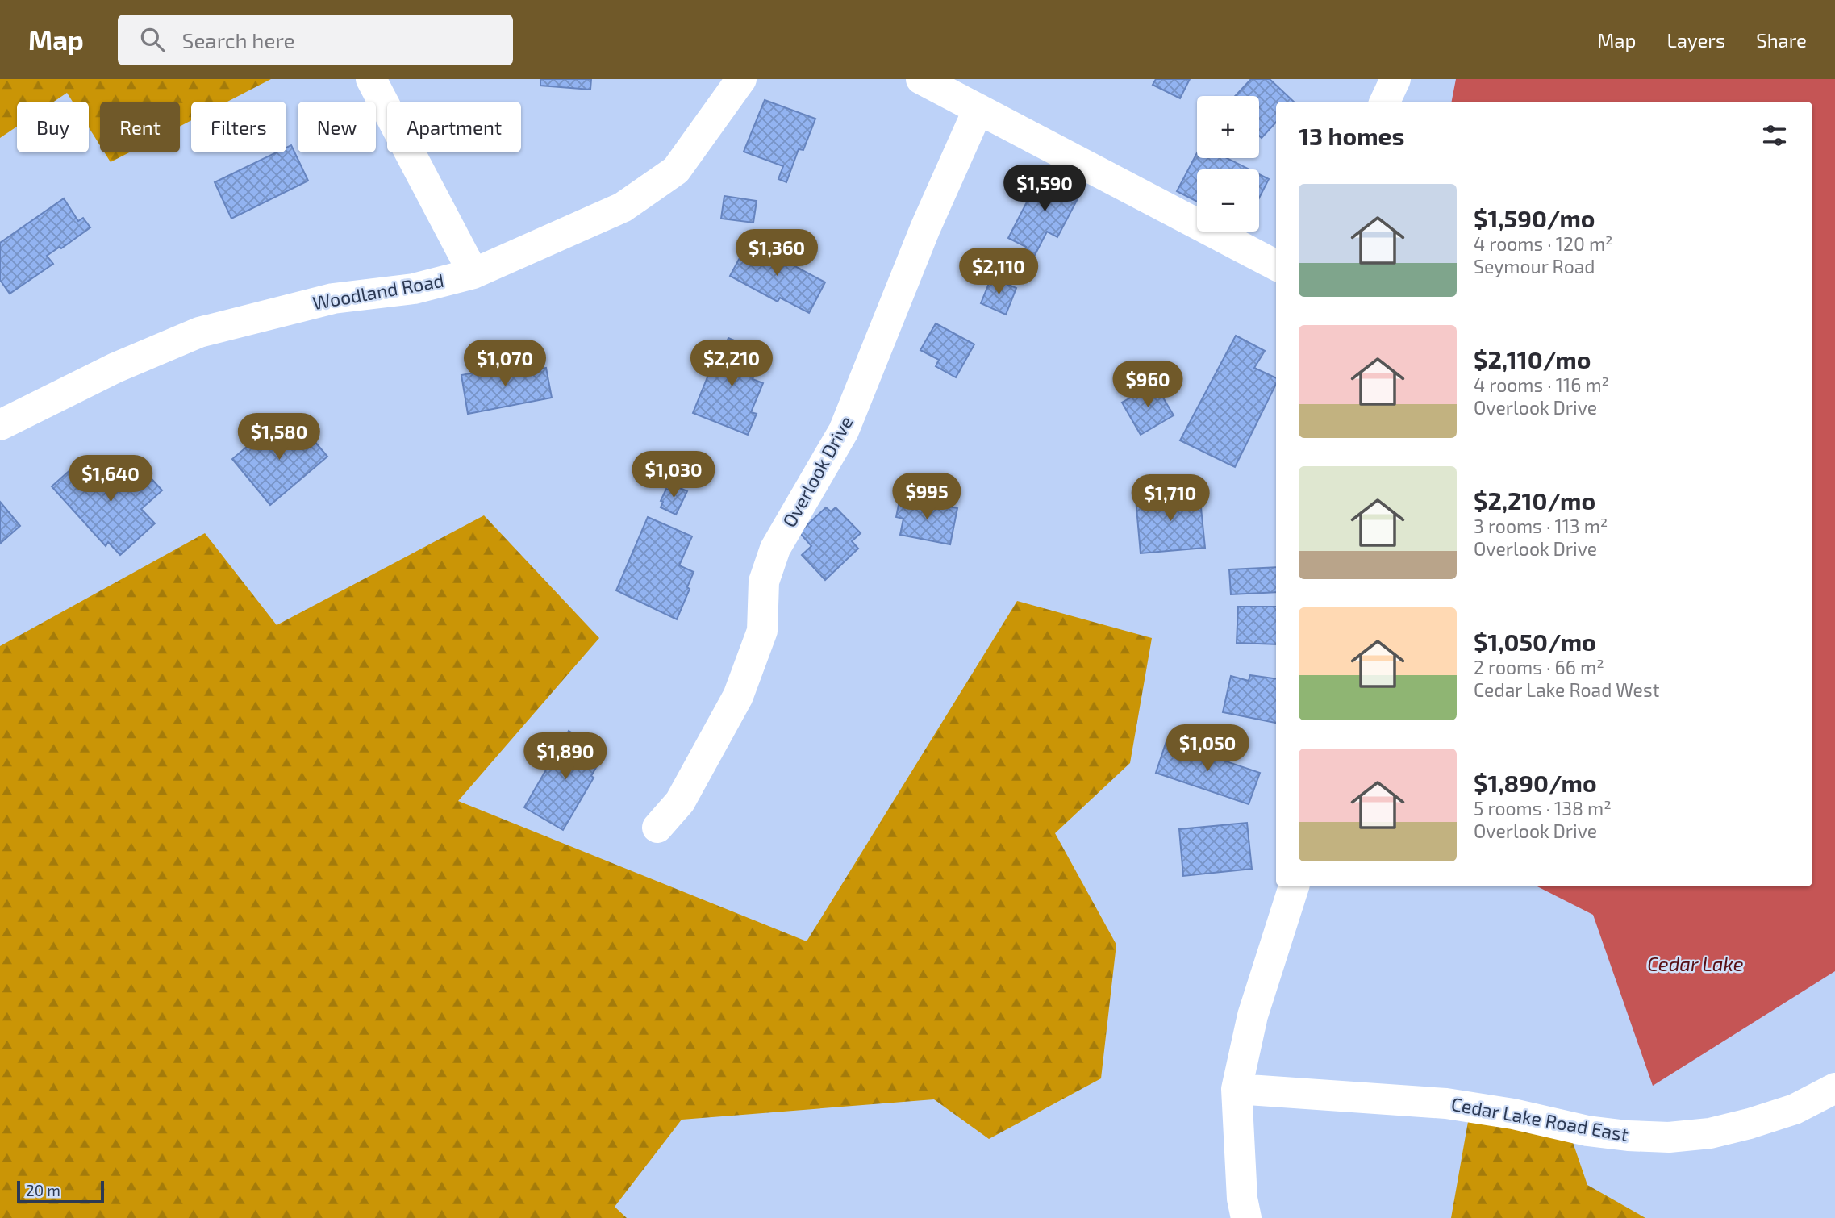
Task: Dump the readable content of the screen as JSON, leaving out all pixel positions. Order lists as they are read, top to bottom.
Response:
{
  "streets": {
    "street": ["Woodland Road", "Overlook Drive", "Cedar Lake Road East"]
  },
  "water": ["Cedar Lake"],
  "scale_bar": "20 m",
  "page": {
    "header": "Map",
    "search": "Search here",
    "nav": ["Map", "Layers", "Share"],
    "map_buttons": ["+", "−"],
    "chip": [
      "Buy",
      "Rent",
      "Filters",
      "New",
      "Apartment"
    ],
    "heading": "13 homes",
    "price": [
      "$1,590",
      "$1,360",
      "$2,110",
      "$1,070",
      "$2,210",
      "$960",
      "$1,580",
      "$1,030",
      "$1,640",
      "$995",
      "$1,710",
      "$1,050",
      "$1,890"
    ],
    "list": [
      {
        "name": "$1,590/mo",
        "note": "4 rooms · 120 m² · Seymour Road"
      },
      {
        "name": "$2,110/mo",
        "note": "4 rooms · 116 m² · Overlook Drive"
      },
      {
        "name": "$2,210/mo",
        "note": "3 rooms · 113 m² · Overlook Drive"
      },
      {
        "name": "$1,050/mo",
        "note": "2 rooms · 66 m² · Cedar Lake Road West"
      },
      {
        "name": "$1,890/mo",
        "note": "5 rooms · 138 m² · Overlook Drive"
      }
    ],
    "scale": "20 m"
  }
}
